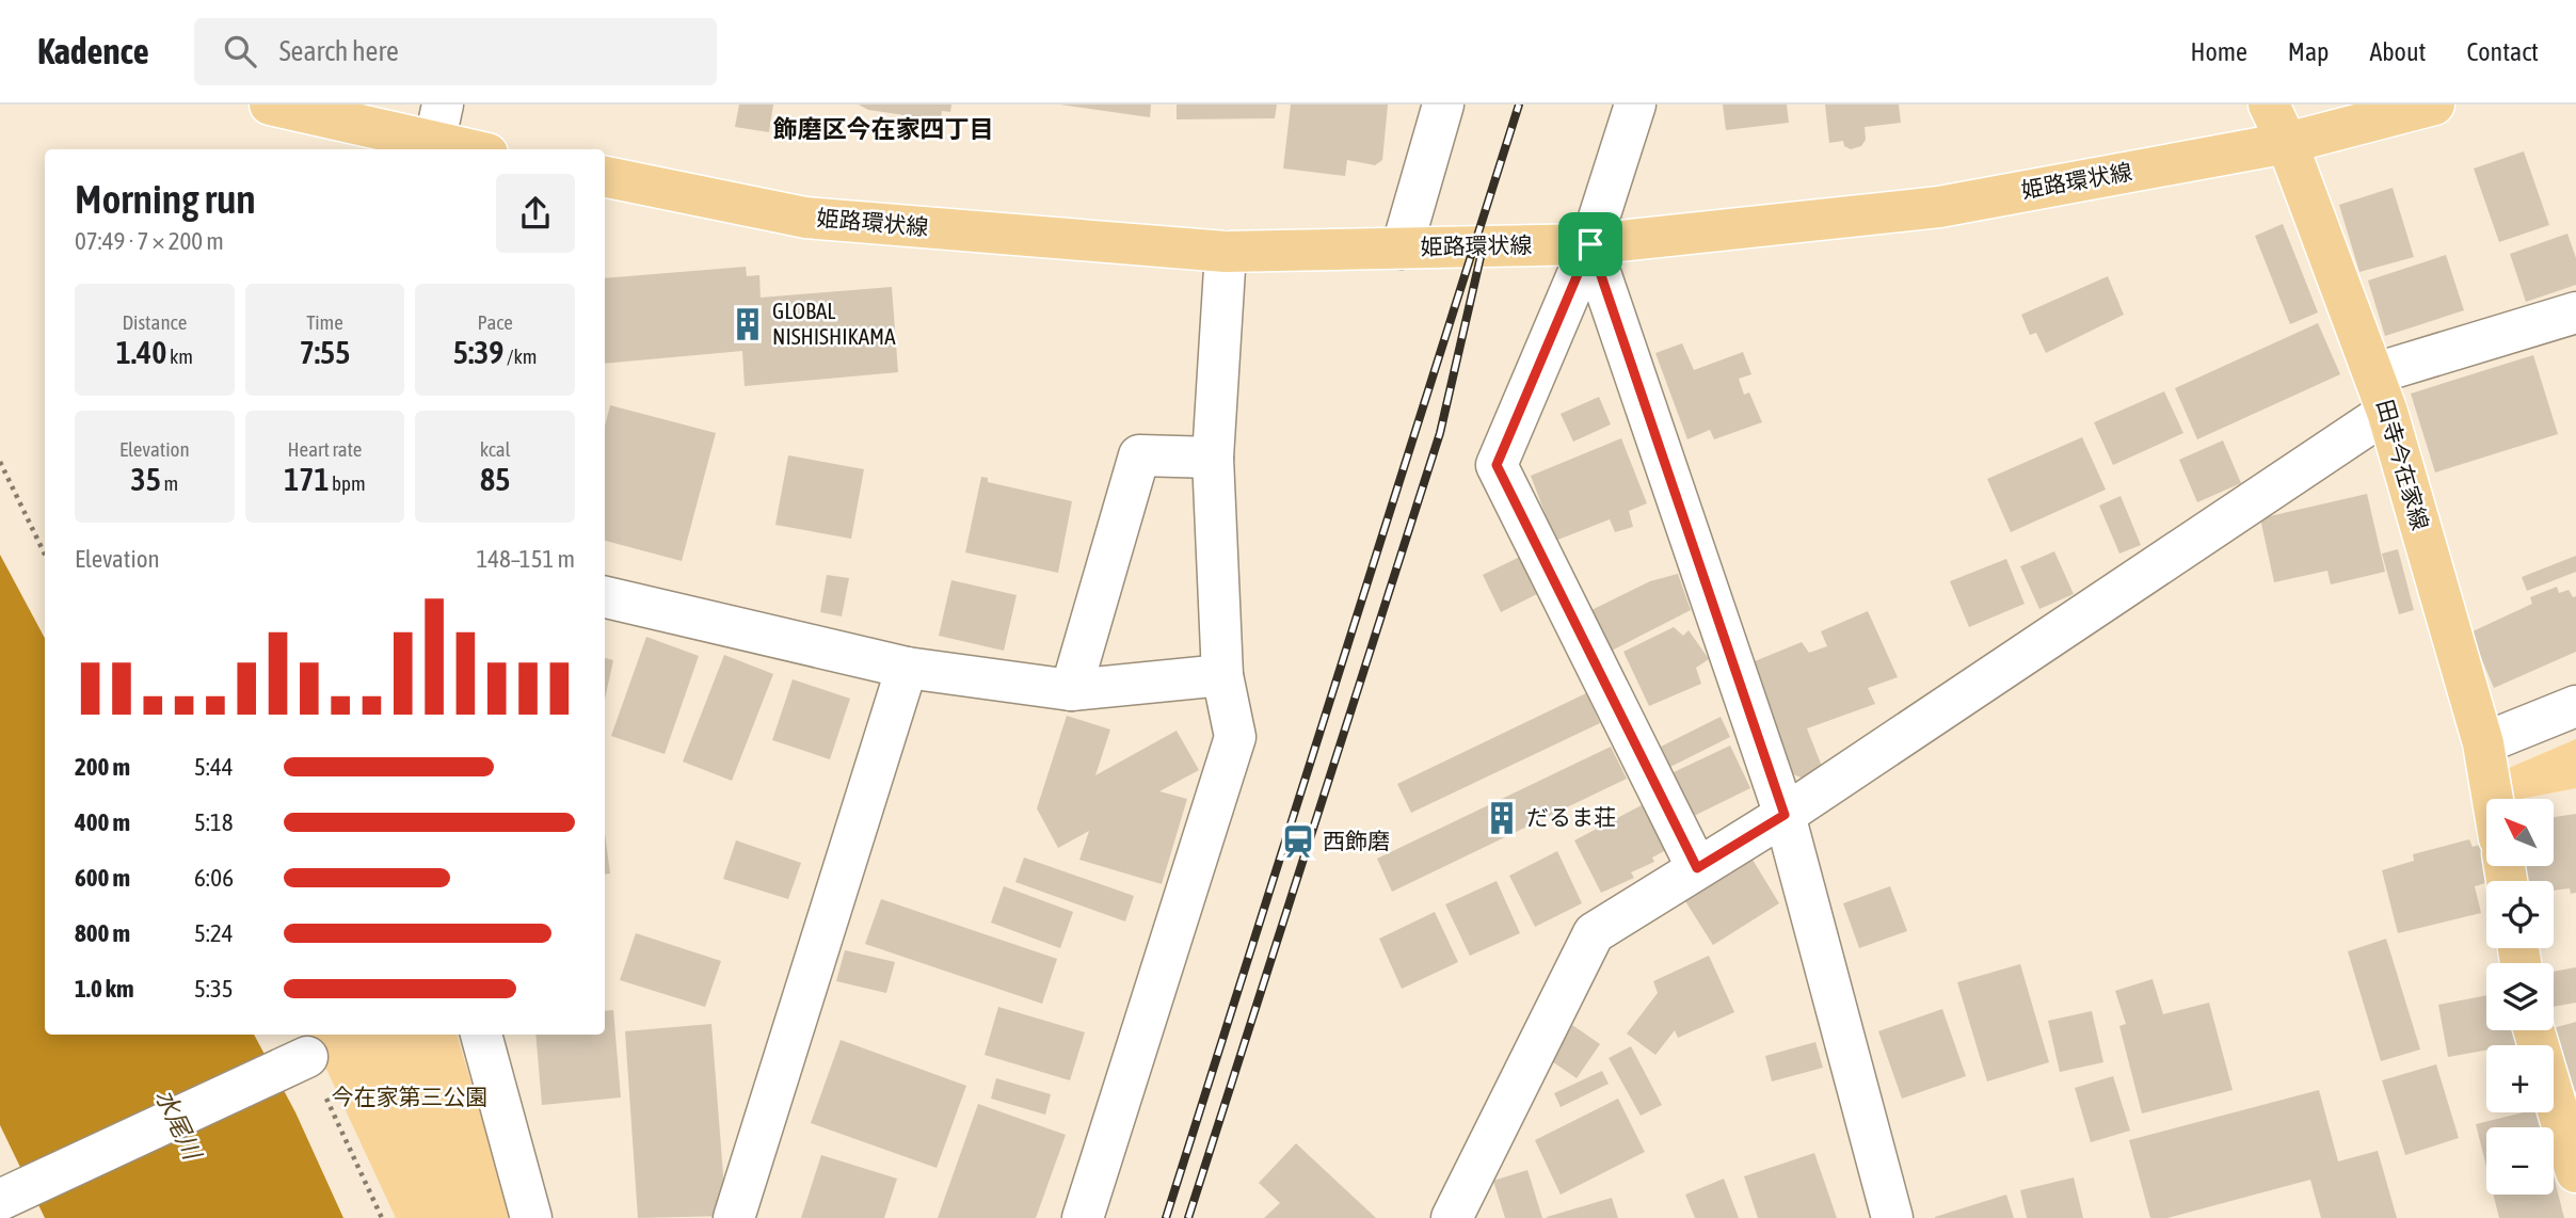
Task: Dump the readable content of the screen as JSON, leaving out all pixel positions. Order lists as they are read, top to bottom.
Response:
{
  "streets": {
    "main road": ["姫路環状線", "田寺今在家線"]
  },
  "crossings": [
    ["姫路環状線", "田寺今在家線"]
  ],
  "districts": ["飾磨区今在家四丁目"],
  "water": ["水尾川"],
  "parks": ["今在家第三公園"],
  "places": {
    "building": ["GLOBAL NISHISHIKAMA", "だるま荘"],
    "station": ["西飾磨"]
  },
  "north": "top left",
  "page": {
    "header": "Kadence",
    "search": "Search here",
    "nav": [
      "Home",
      "Map",
      "About",
      "Contact"
    ],
    "heading": ["Morning run", "07:49 · 7 × 200 m"],
    "stats": [
      ["Distance", "1.40 km"],
      ["Time", "7:55"],
      ["Pace", "5:39 /km"],
      ["Elevation", "35 m"],
      ["Heart rate", "171 bpm"],
      ["kcal", "85"]
    ],
    "chart": ["Elevation", "148–151 m"],
    "list": [
      {
        "name": "200 m",
        "note": "5:44"
      },
      {
        "name": "400 m",
        "note": "5:18"
      },
      {
        "name": "600 m",
        "note": "6:06"
      },
      {
        "name": "800 m",
        "note": "5:24"
      },
      {
        "name": "1.0 km",
        "note": "5:35"
      }
    ],
    "map_buttons": ["+", "−"]
  }
}
